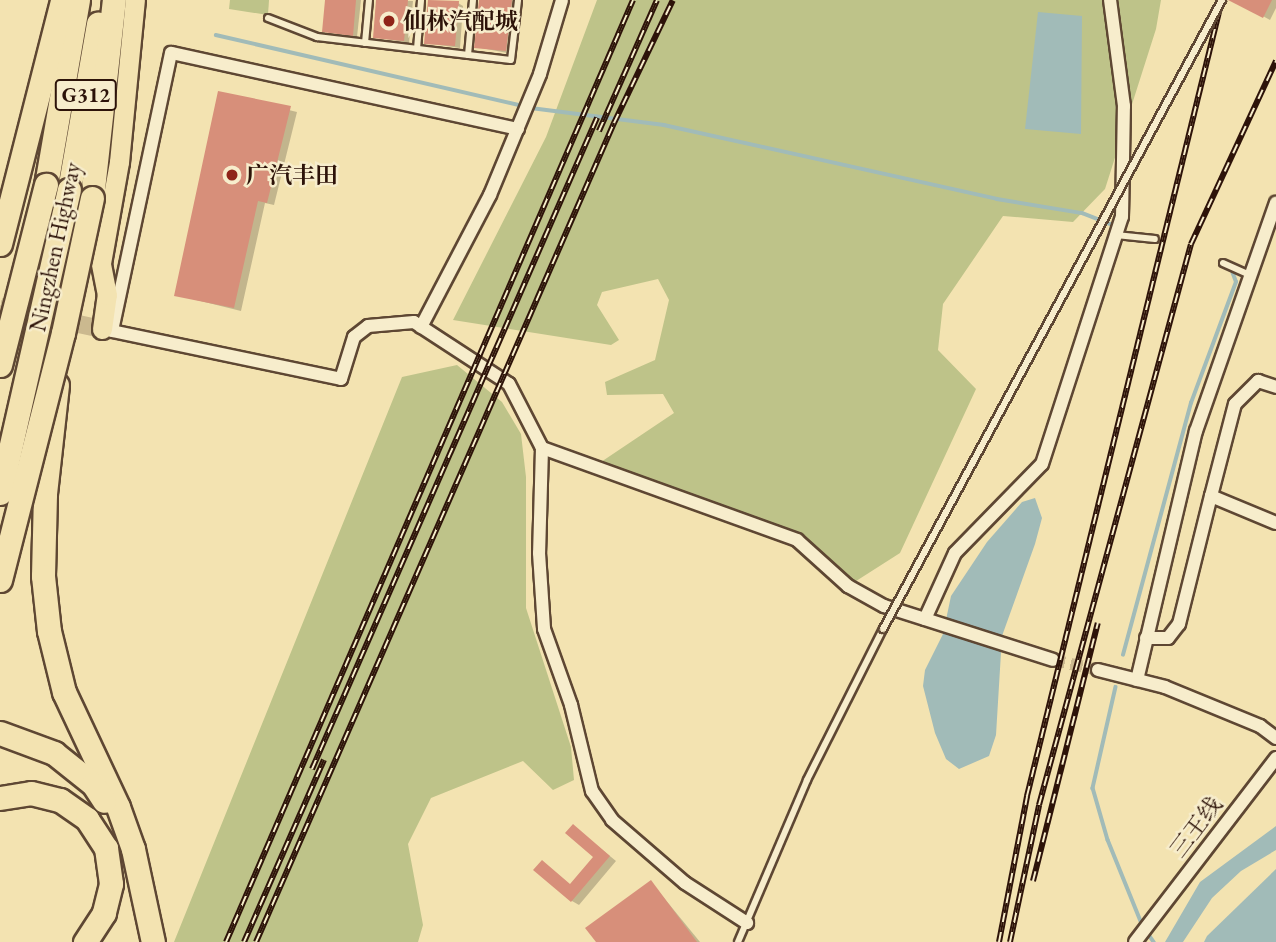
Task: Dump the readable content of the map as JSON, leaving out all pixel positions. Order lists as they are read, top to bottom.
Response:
{
  "streets": {
    "highway": ["G312", "Ningzhen Highway"],
    "street": ["三王线"]
  },
  "places": ["仙林汽配城", "广汽丰田"]
}
